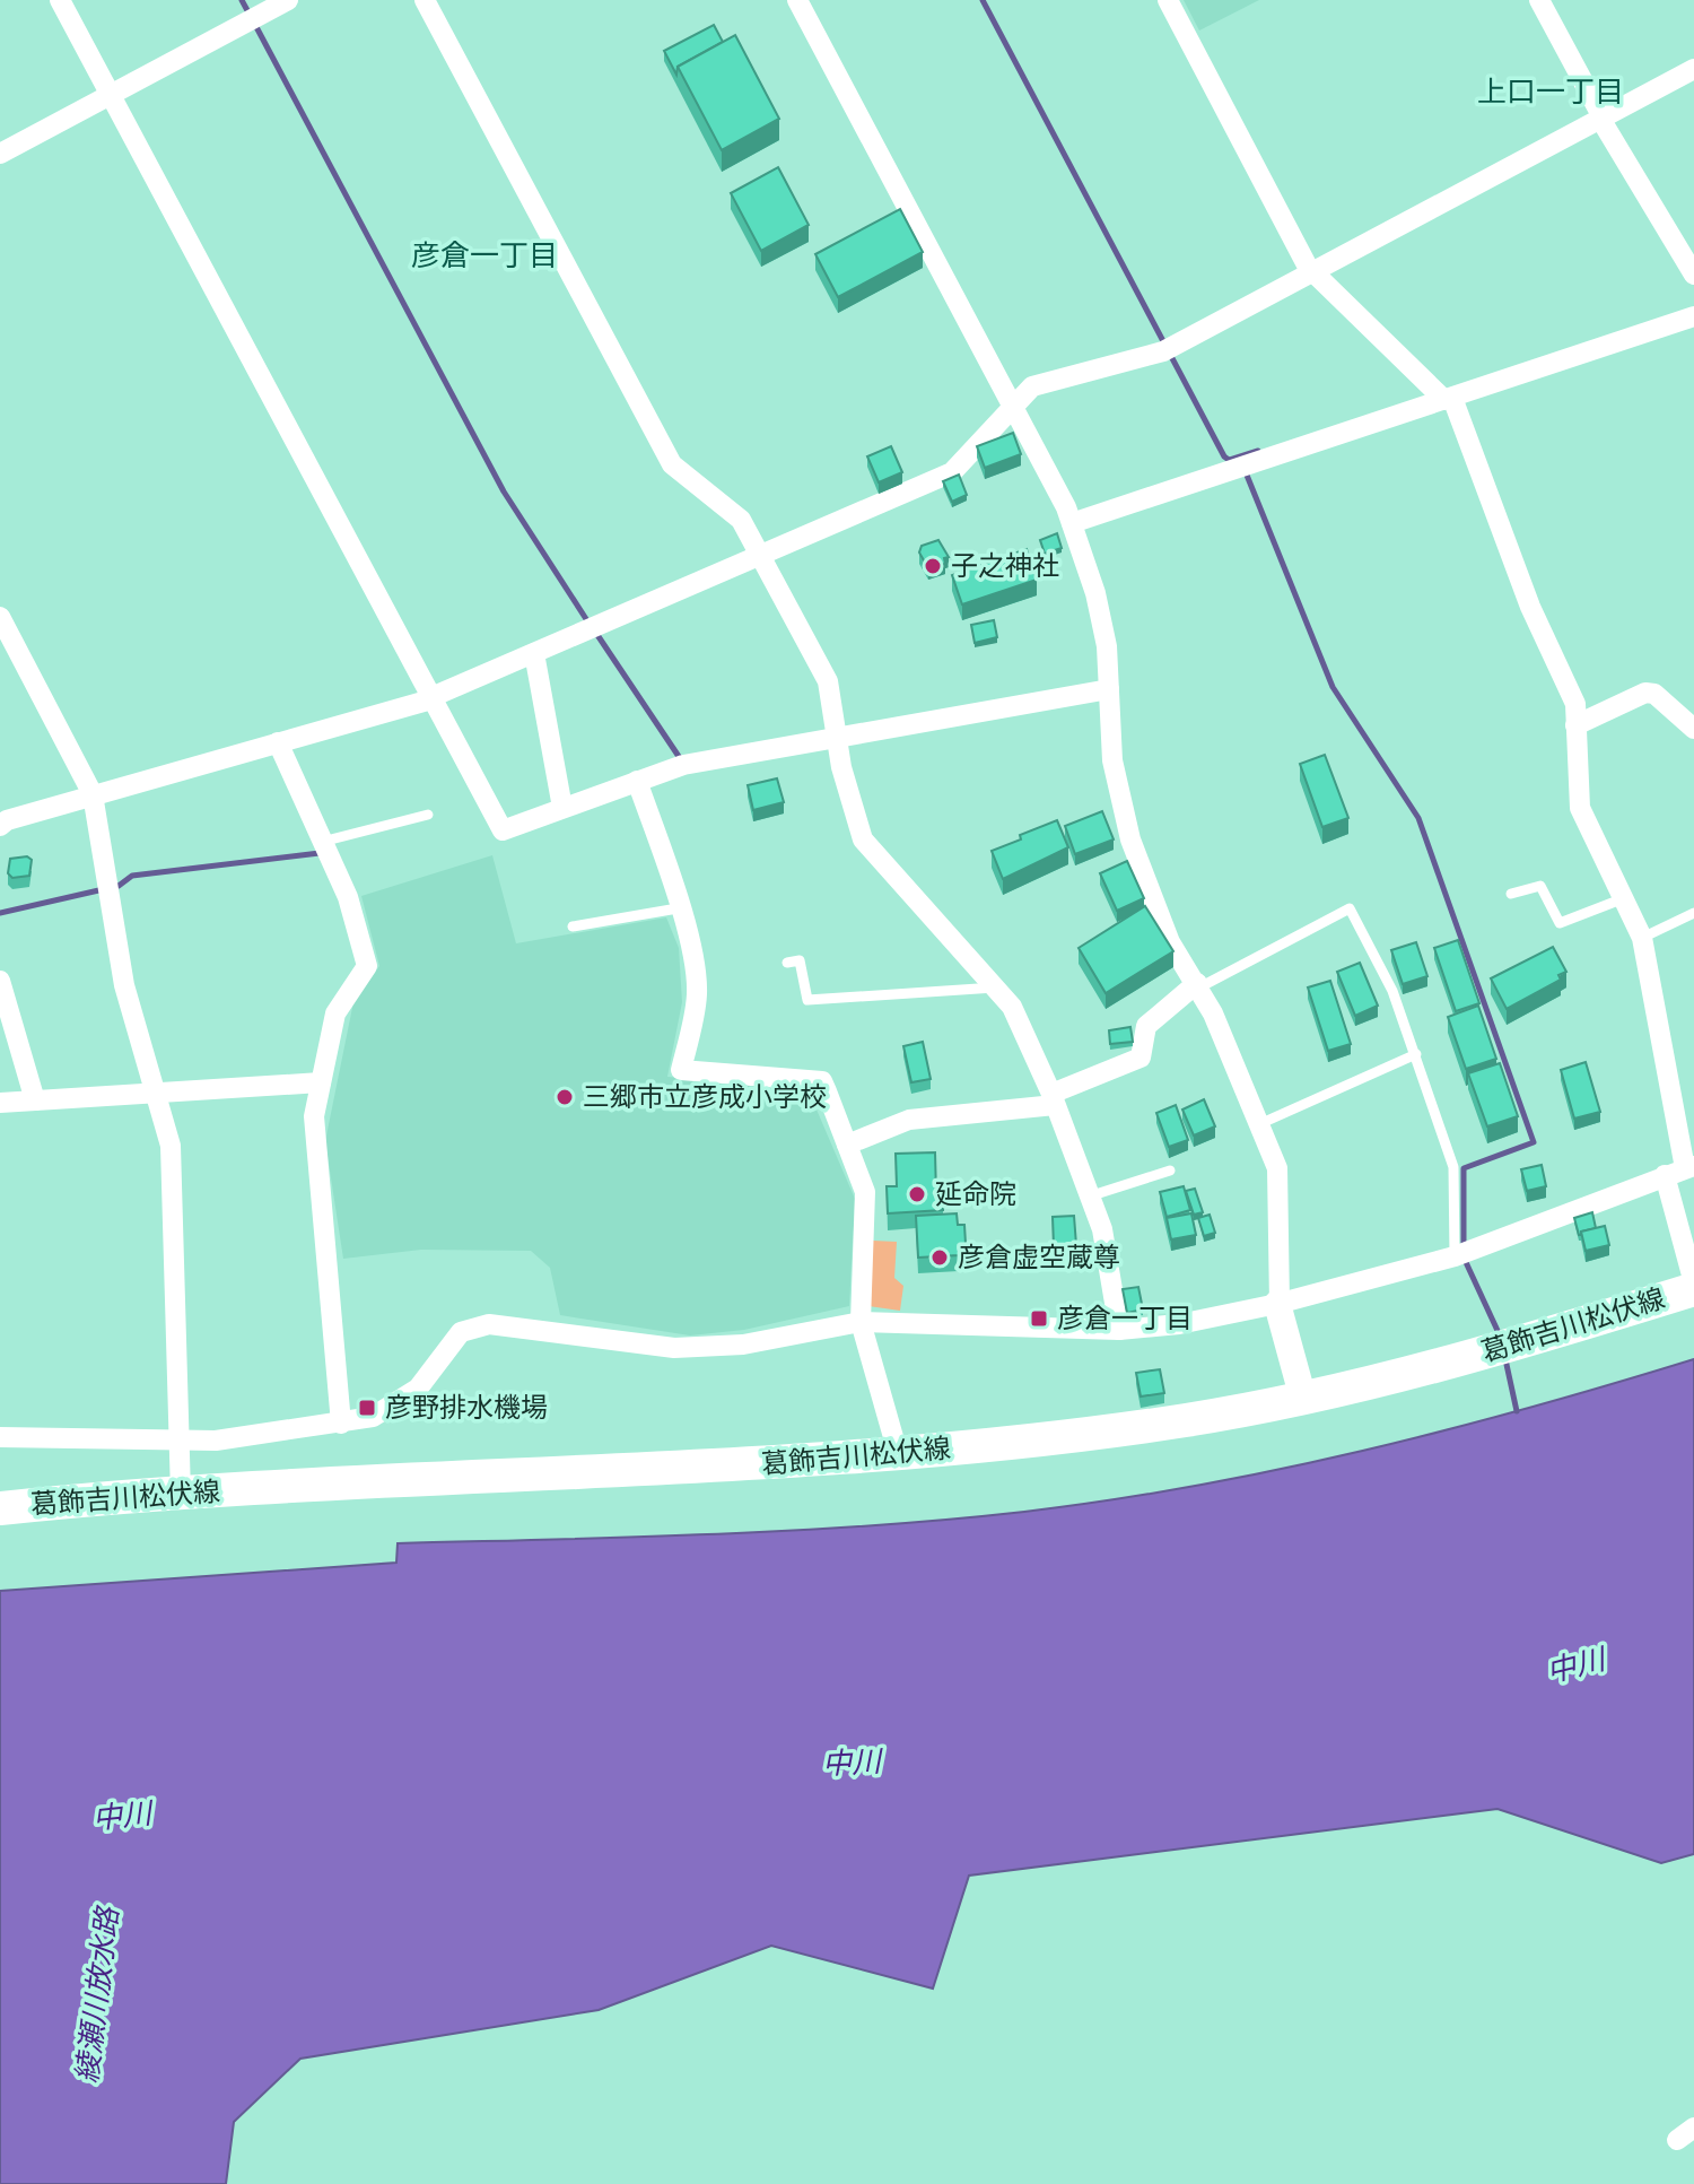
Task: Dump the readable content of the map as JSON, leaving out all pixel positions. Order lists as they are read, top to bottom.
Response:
{
  "streets": {
    "main road": ["葛飾吉川松伏線"]
  },
  "districts": ["上口一丁目", "彦倉一丁目"],
  "water": ["中川", "綾瀬川放水路"],
  "places": {
    "other": [
      "子之神社",
      "三郷市立彦成小学校",
      "延命院",
      "彦倉虚空蔵尊"
    ],
    "transit": ["彦倉一丁目", "彦野排水機場"]
  }
}
